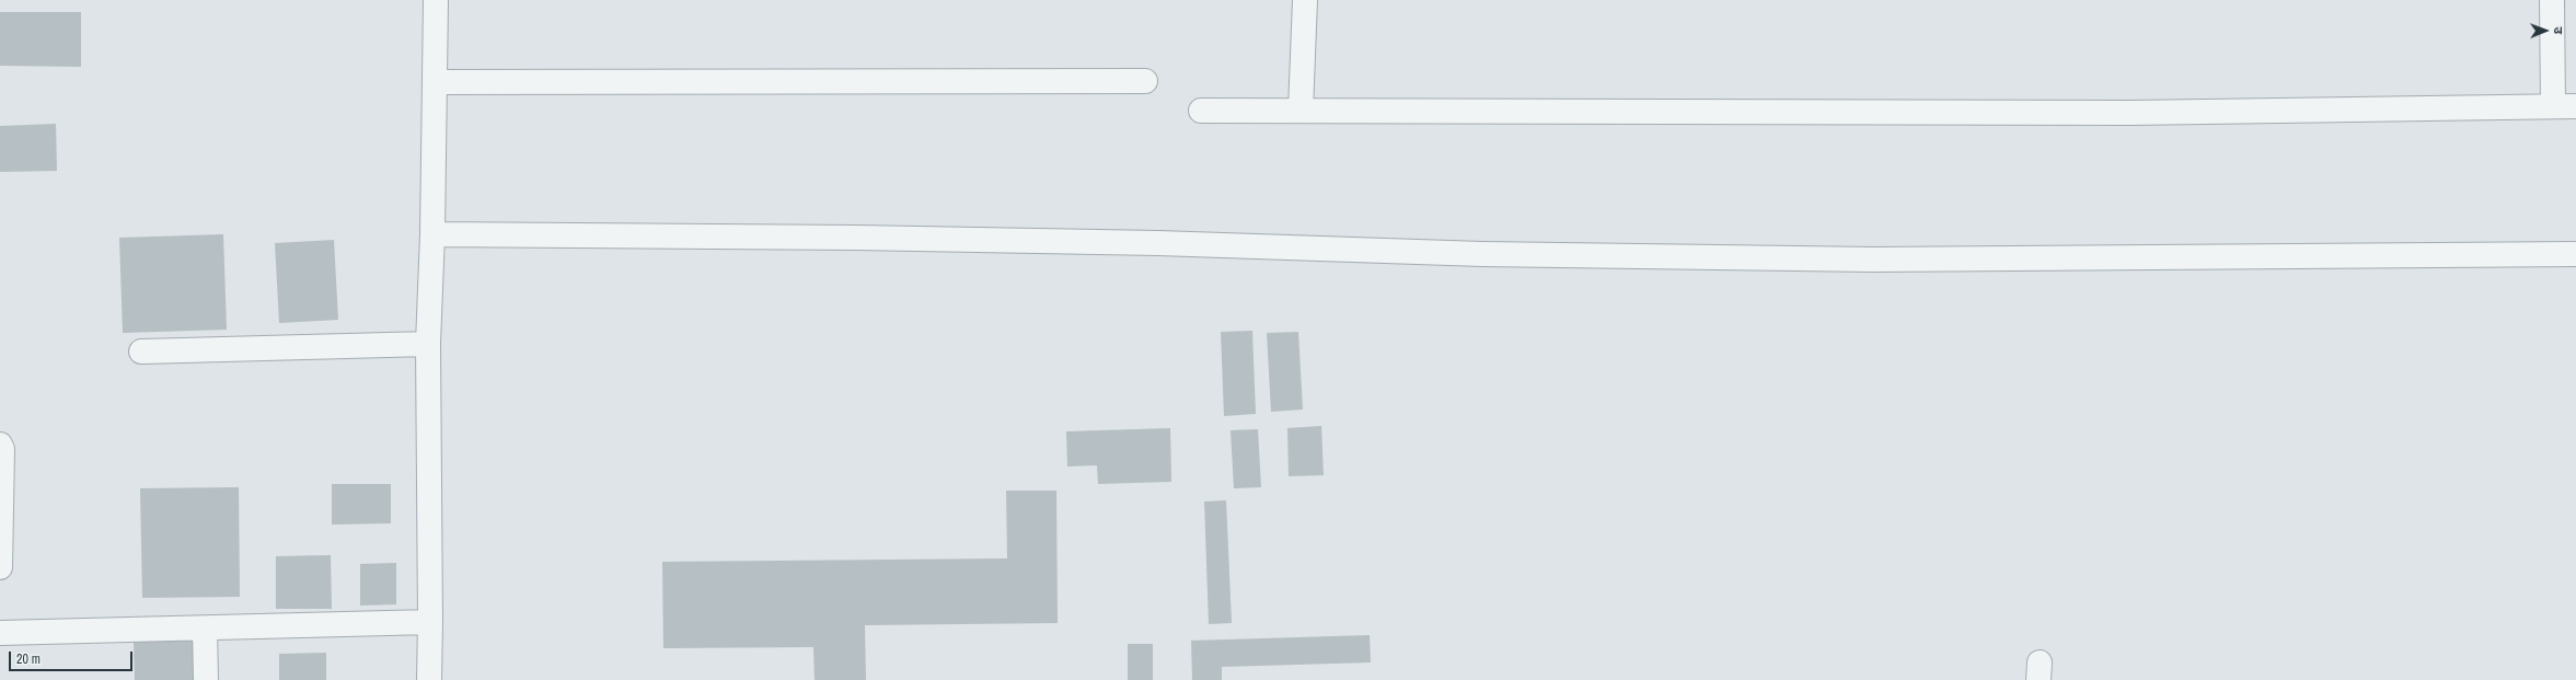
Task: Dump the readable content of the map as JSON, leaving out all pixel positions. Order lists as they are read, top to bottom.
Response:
{
  "scale_bar": "20 m",
  "north": "right"
}
